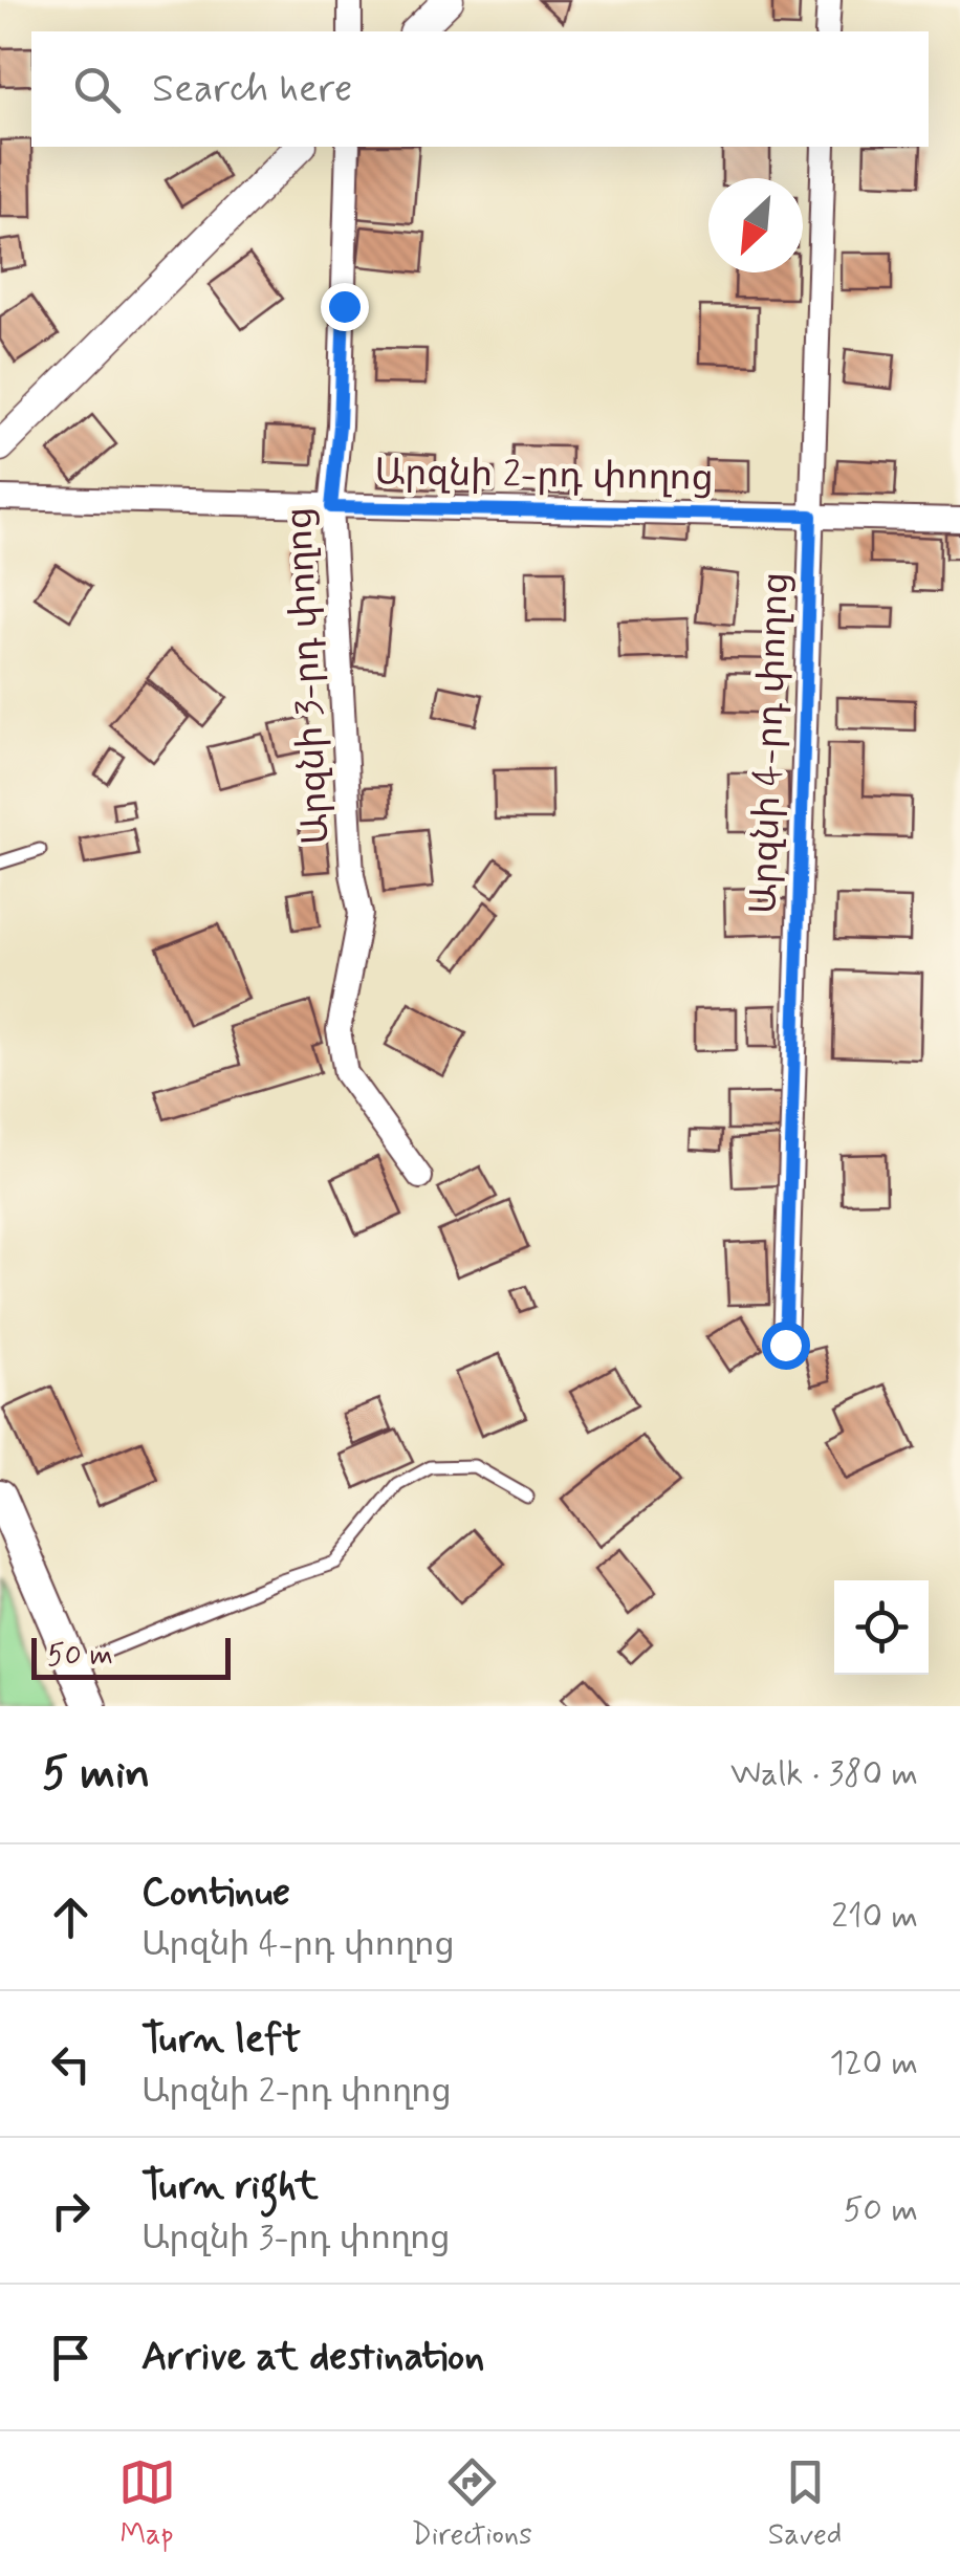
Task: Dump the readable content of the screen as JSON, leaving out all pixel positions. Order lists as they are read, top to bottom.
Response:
{
  "streets": {
    "street": ["Արզնի 2-րդ փողոց", "Արզնի 3-րդ փողոց", "Արզնի 4-րդ փողոց"]
  },
  "crossings": [
    ["Արզնի 2-րդ փողոց", "Արզնի 3-րդ փողոց"],
    ["Արզնի 2-րդ փողոց", "Արզնի 4-րդ փողոց"]
  ],
  "scale_bar": "50 m",
  "north": "bottom left",
  "page": {
    "search": "Search here",
    "scale": "50 m",
    "heading": ["5 min", "Walk · 380 m"],
    "list": [
      ["Continue", "Արզնի 4-րդ փողոց", "210 m"],
      ["Turn left", "Արզնի 2-րդ փողոց", "120 m"],
      ["Turn right", "Արզնի 3-րդ փողոց", "50 m"],
      "Arrive at destination"
    ],
    "nav": ["Map", "Directions", "Saved"]
  }
}
